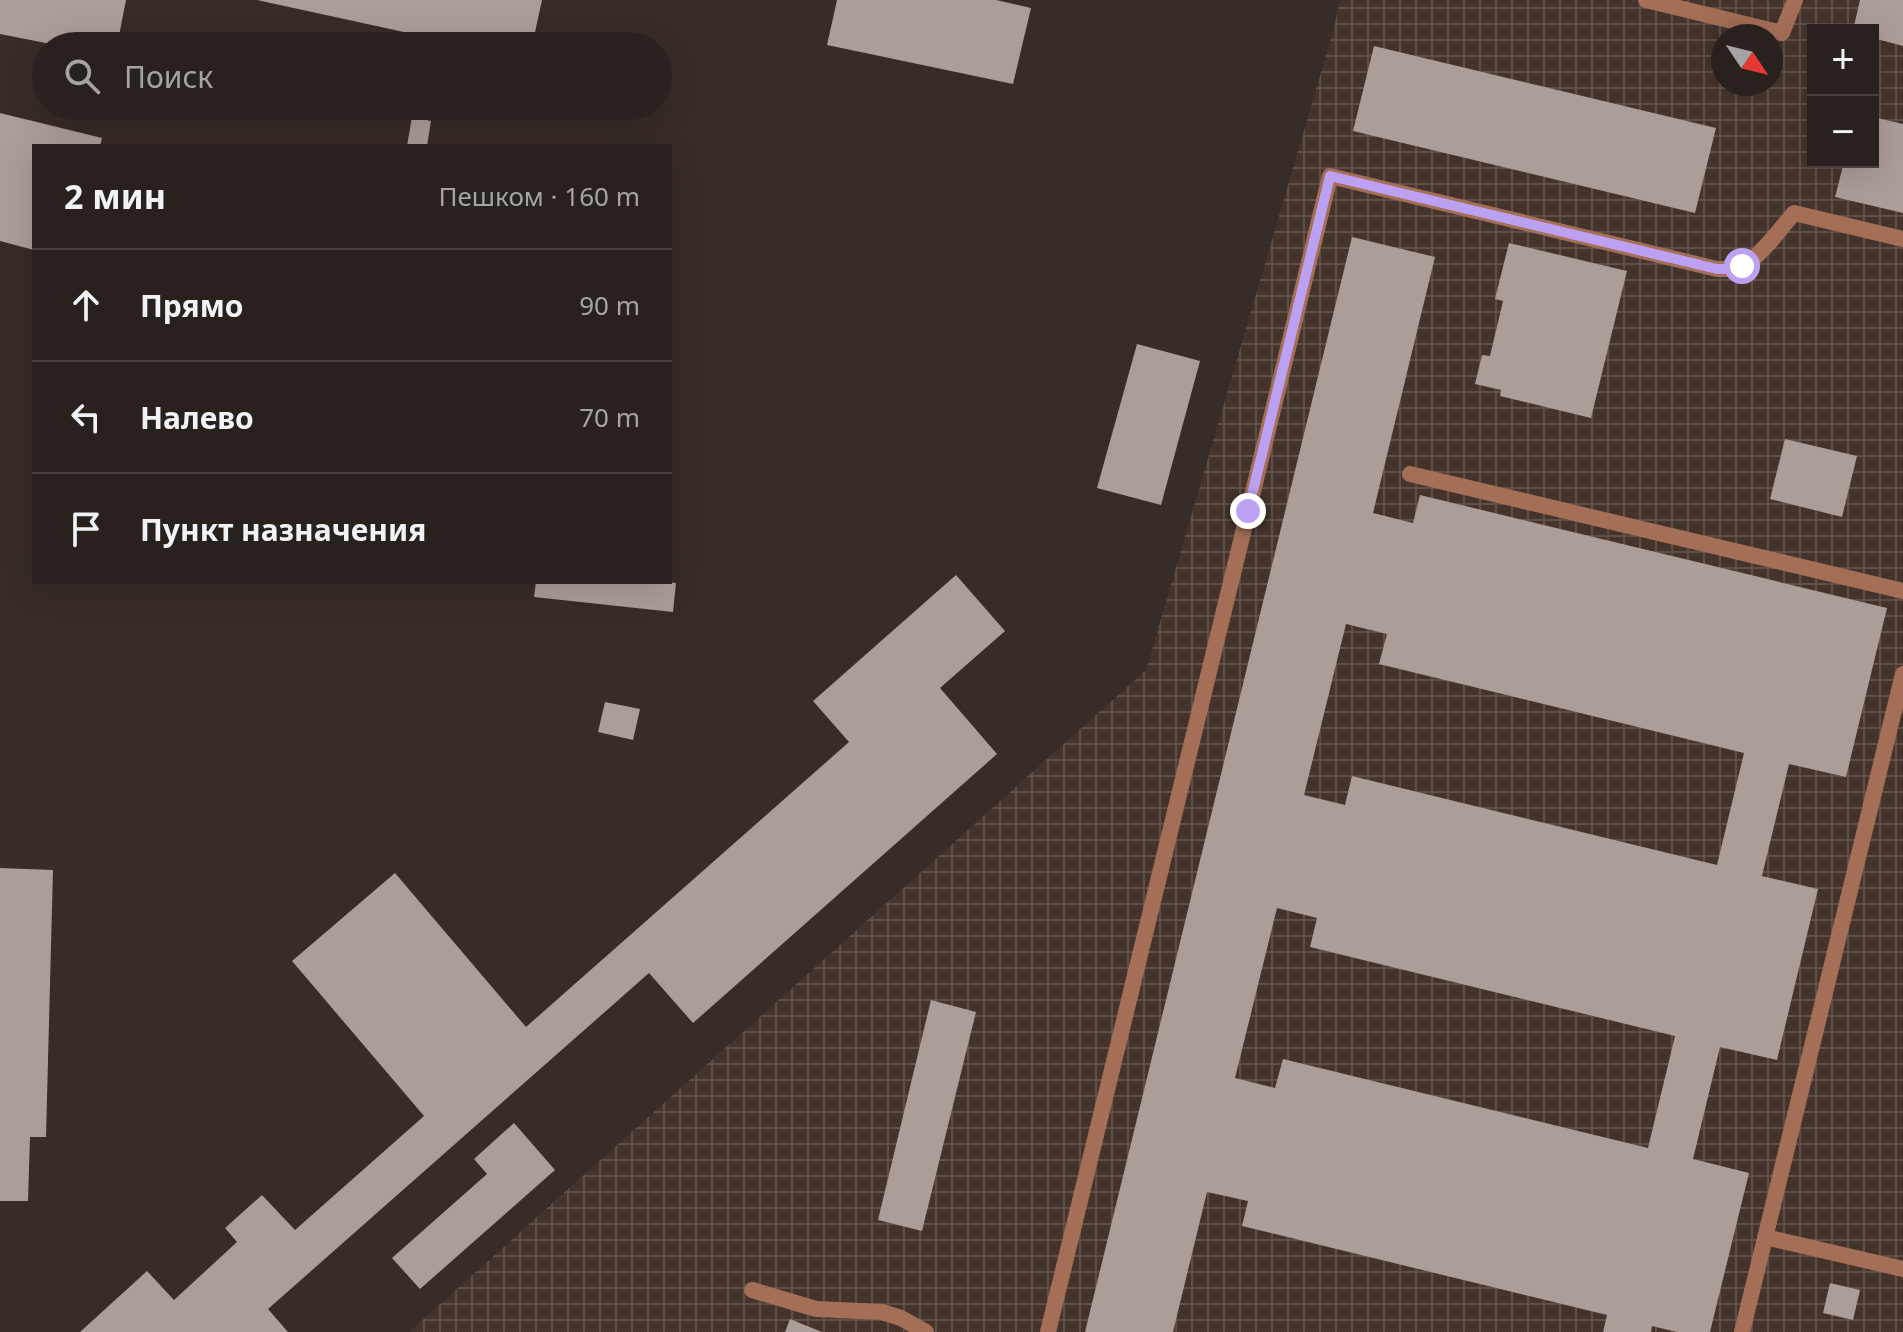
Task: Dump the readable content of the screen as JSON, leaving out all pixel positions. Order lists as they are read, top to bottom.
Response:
{
  "north": "bottom right",
  "page": {
    "map_buttons": ["+", "−"],
    "search": "Поиск",
    "heading": ["2 мин", "Пешком · 160 m"],
    "list": [
      ["Прямо", "90 m"],
      ["Налево", "70 m"],
      "Пункт назначения"
    ]
  }
}
